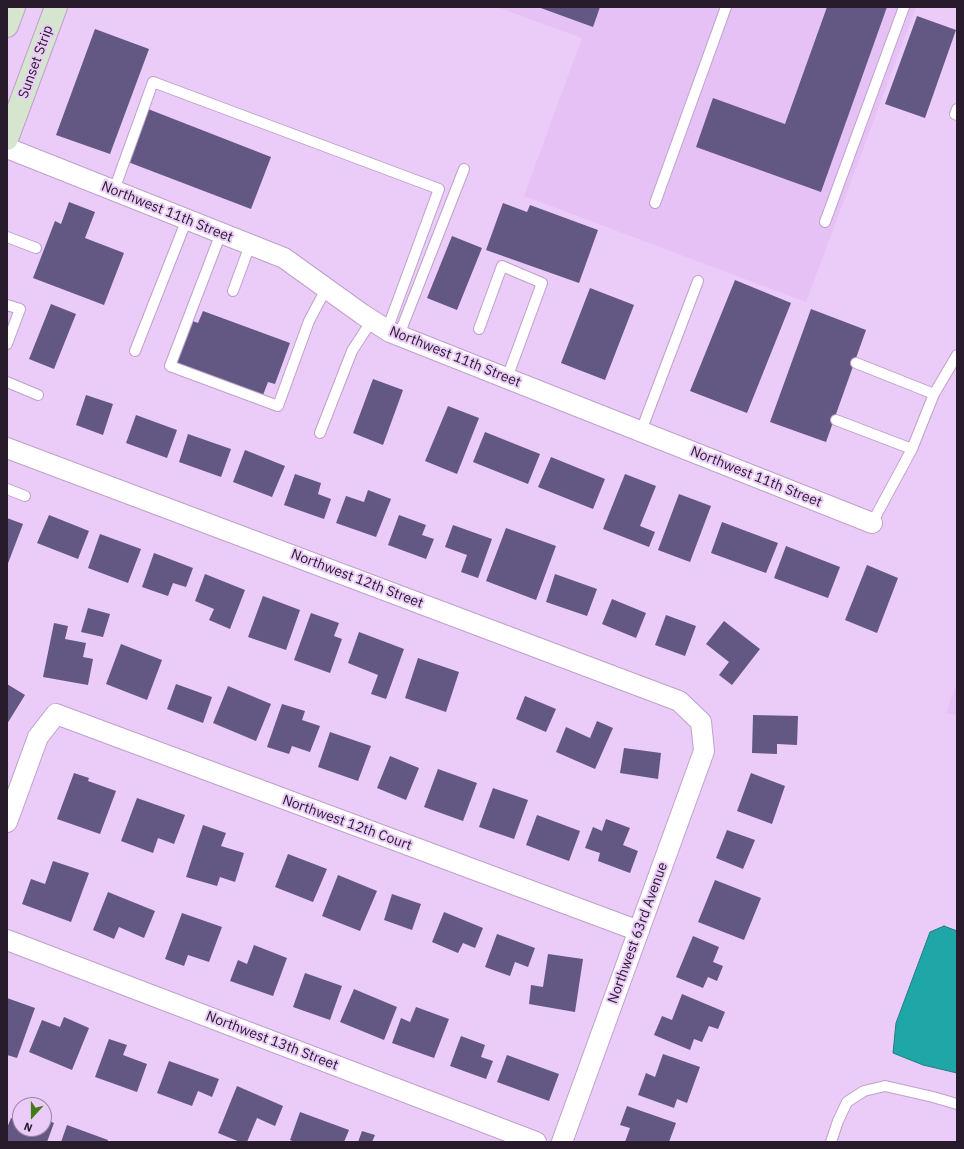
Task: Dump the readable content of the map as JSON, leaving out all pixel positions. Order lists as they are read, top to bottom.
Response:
{
  "streets": {
    "street": [
      "Sunset Strip",
      "Northwest 11th Street",
      "Northwest 12th Street",
      "Northwest 12th Court",
      "Northwest 63rd Avenue",
      "Northwest 13th Street"
    ]
  },
  "crossings": [
    ["Northwest 12th Street", "Northwest 63rd Avenue"],
    ["Northwest 12th Court", "Northwest 63rd Avenue"]
  ],
  "north": "bottom"
}
